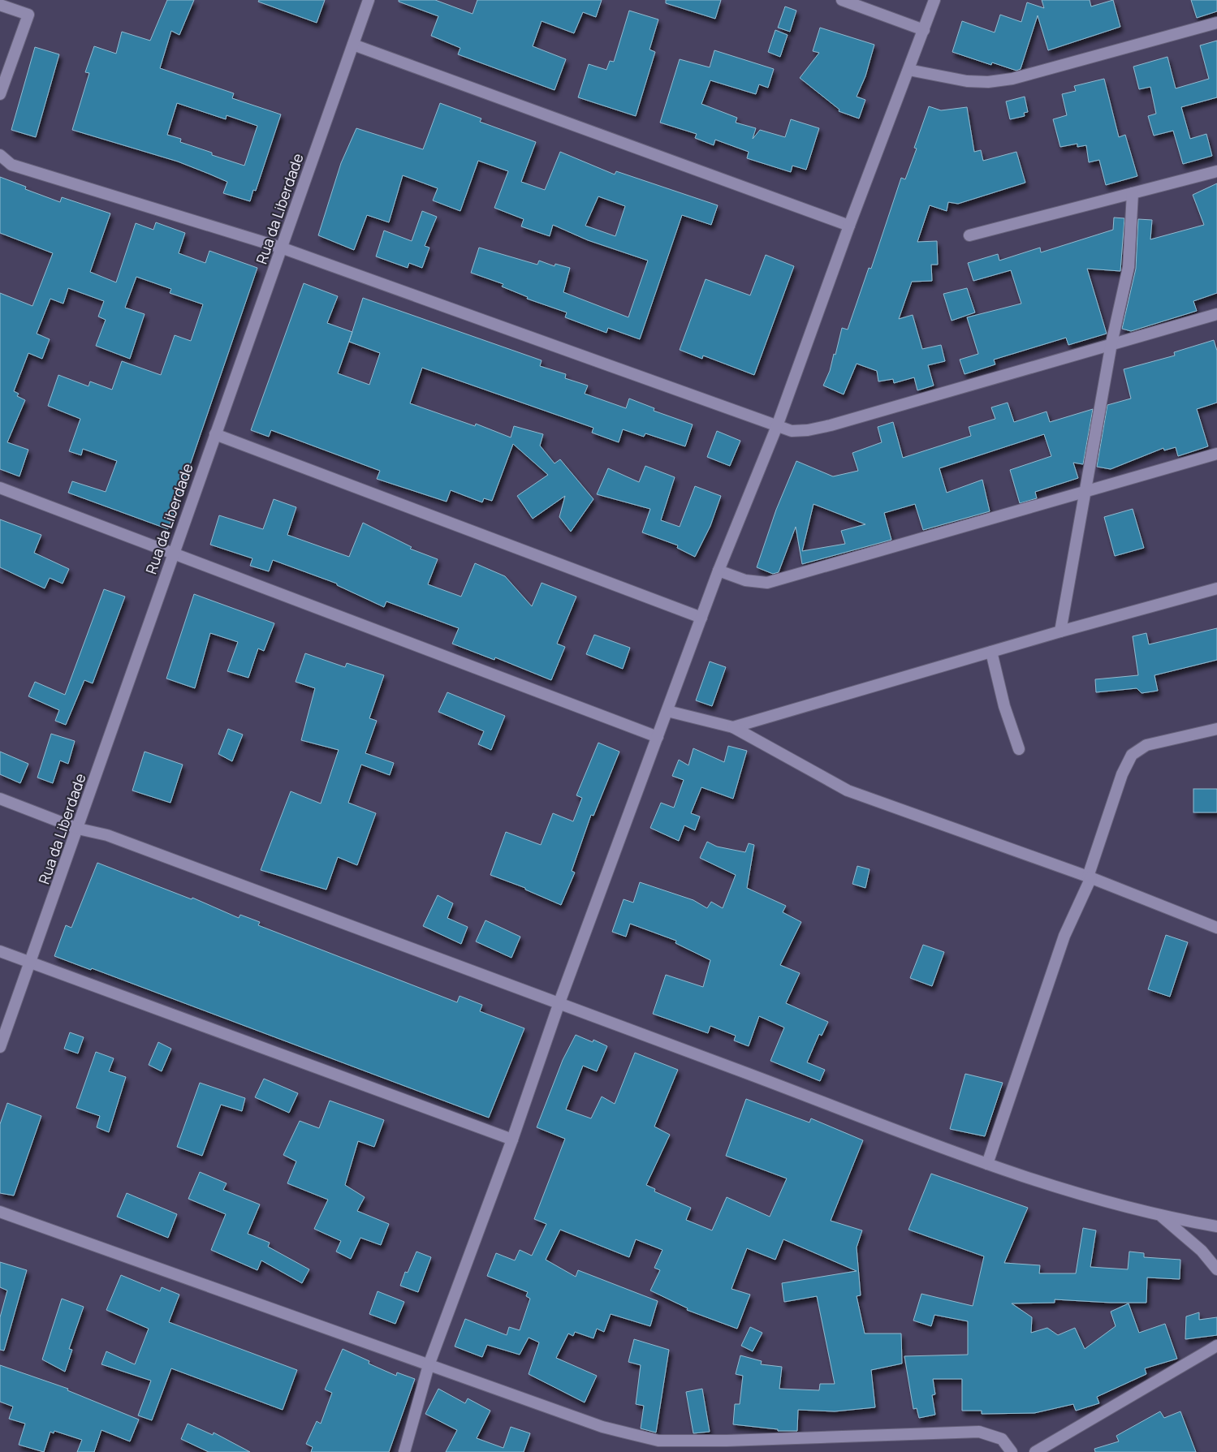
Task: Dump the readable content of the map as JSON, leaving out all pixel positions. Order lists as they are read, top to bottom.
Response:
{
  "streets": {
    "street": ["Rua da Liberdade"]
  }
}
